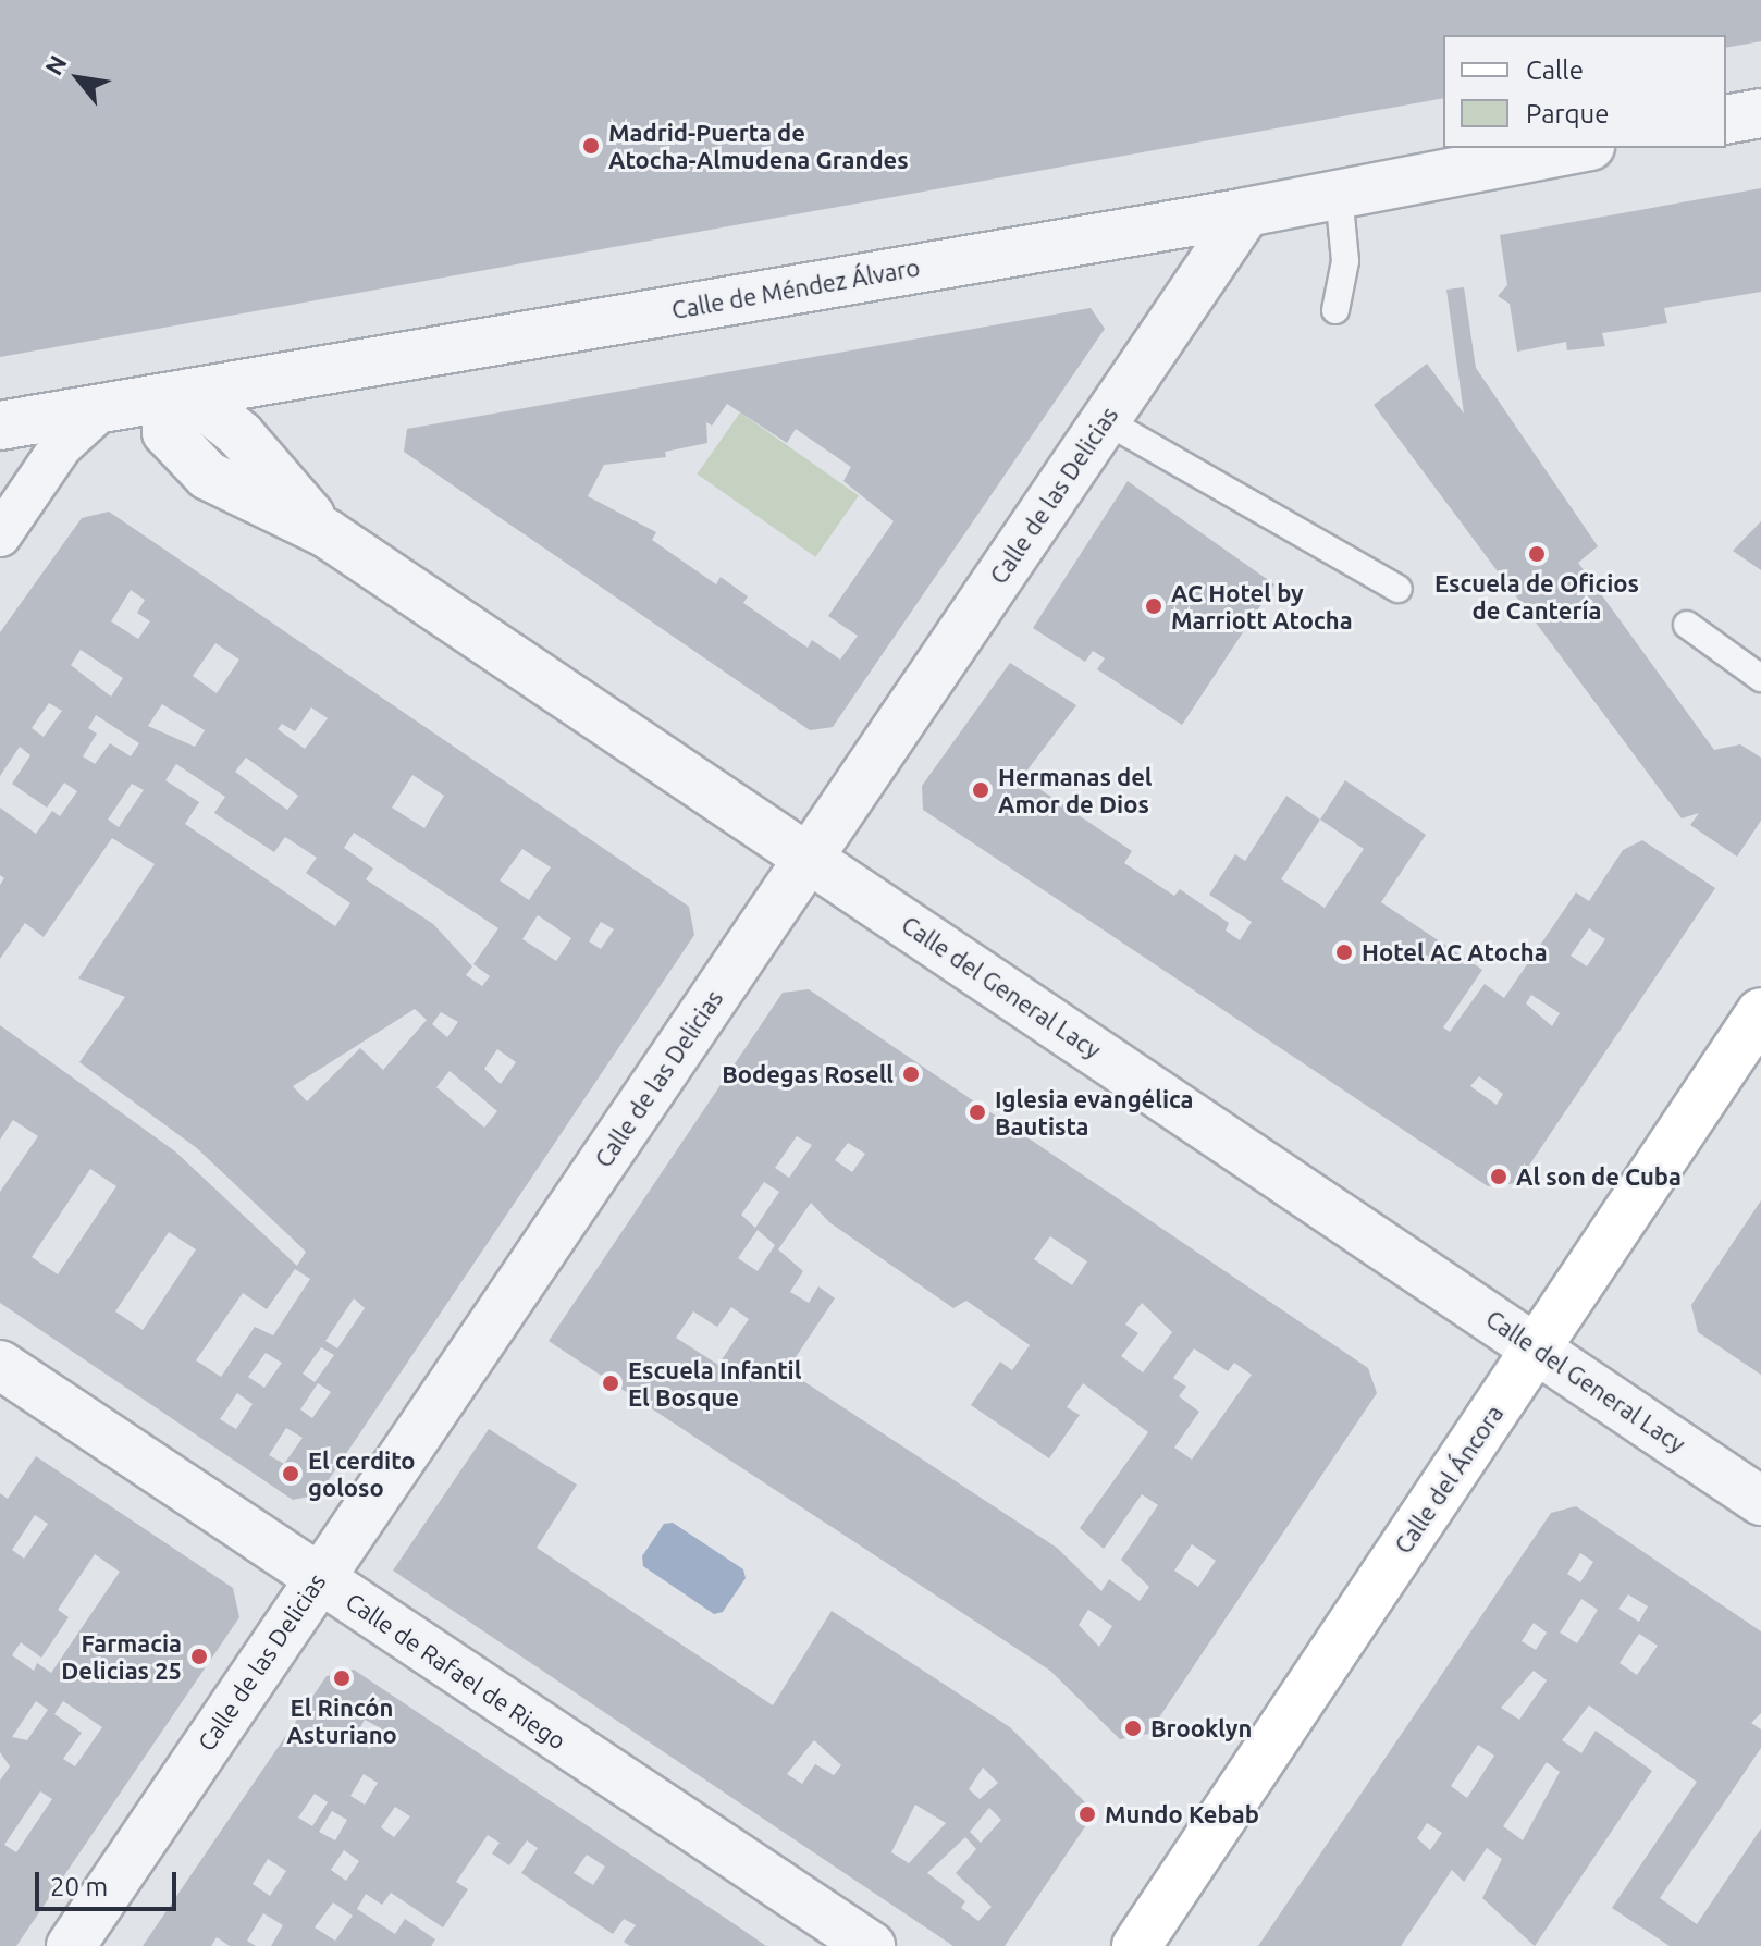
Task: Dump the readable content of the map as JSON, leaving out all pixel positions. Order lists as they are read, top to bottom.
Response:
{
  "streets": {
    "main road": ["Calle del Áncora"],
    "street": [
      "Calle de Méndez Álvaro",
      "Calle de las Delicias",
      "Calle del General Lacy",
      "Calle de Rafael de Riego"
    ]
  },
  "crossings": [
    ["Calle de Méndez Álvaro", "Calle de las Delicias"],
    ["Calle de Méndez Álvaro", "Calle del General Lacy"],
    ["Calle de las Delicias", "Calle del General Lacy"],
    ["Calle de las Delicias", "Calle de Rafael de Riego"],
    ["Calle del General Lacy", "Calle del Áncora"]
  ],
  "places": [
    "Madrid-Puerta de Atocha-Almudena Grandes",
    "Escuela de Oficios de Cantería",
    "AC Hotel by Marriott Atocha",
    "Hermanas del Amor de Dios",
    "Hotel AC Atocha",
    "Bodegas Rosell",
    "Iglesia evangélica Bautista",
    "Al son de Cuba",
    "Escuela Infantil El Bosque",
    "El cerdito goloso",
    "Farmacia Delicias 25",
    "El Rincón Asturiano",
    "Brooklyn",
    "Mundo Kebab"
  ],
  "legend": ["Calle", "Parque"],
  "scale_bar": "20 m",
  "north": "top left"
}
